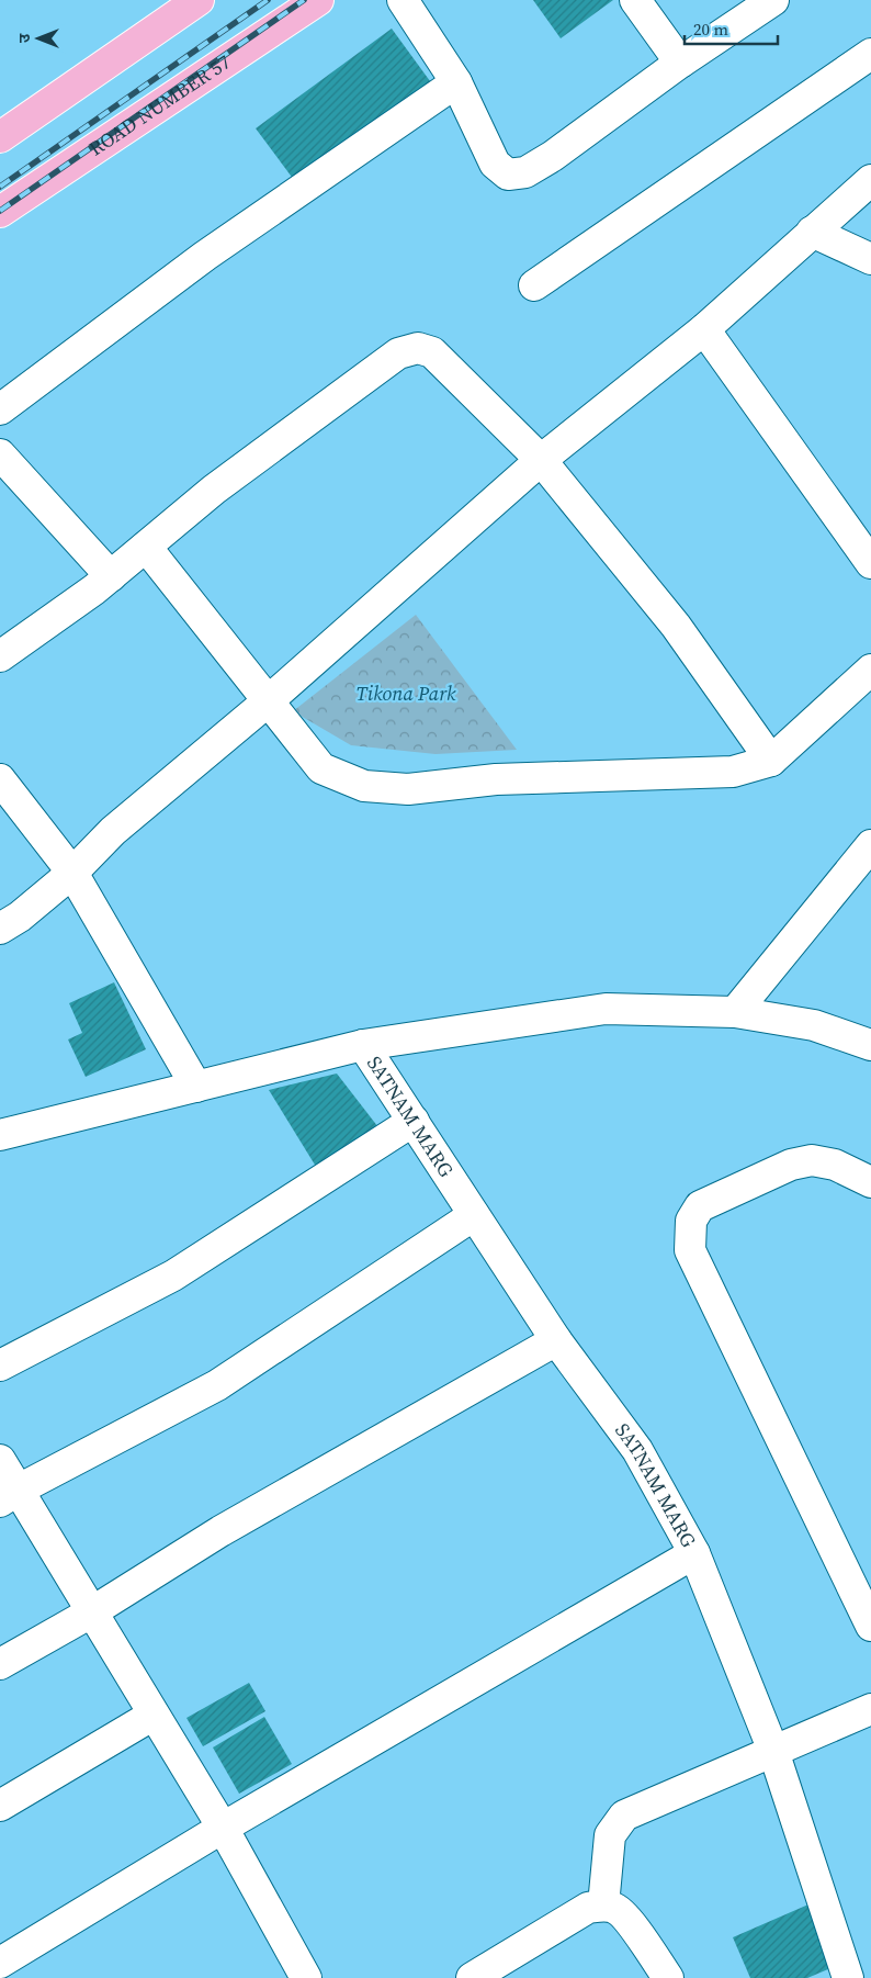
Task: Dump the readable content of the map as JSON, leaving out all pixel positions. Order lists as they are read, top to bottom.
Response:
{
  "streets": {
    "main road": ["ROAD NUMBER 57"],
    "street": ["SATNAM MARG"]
  },
  "parks": ["Tikona Park"],
  "scale_bar": "20 m",
  "north": "left"
}
